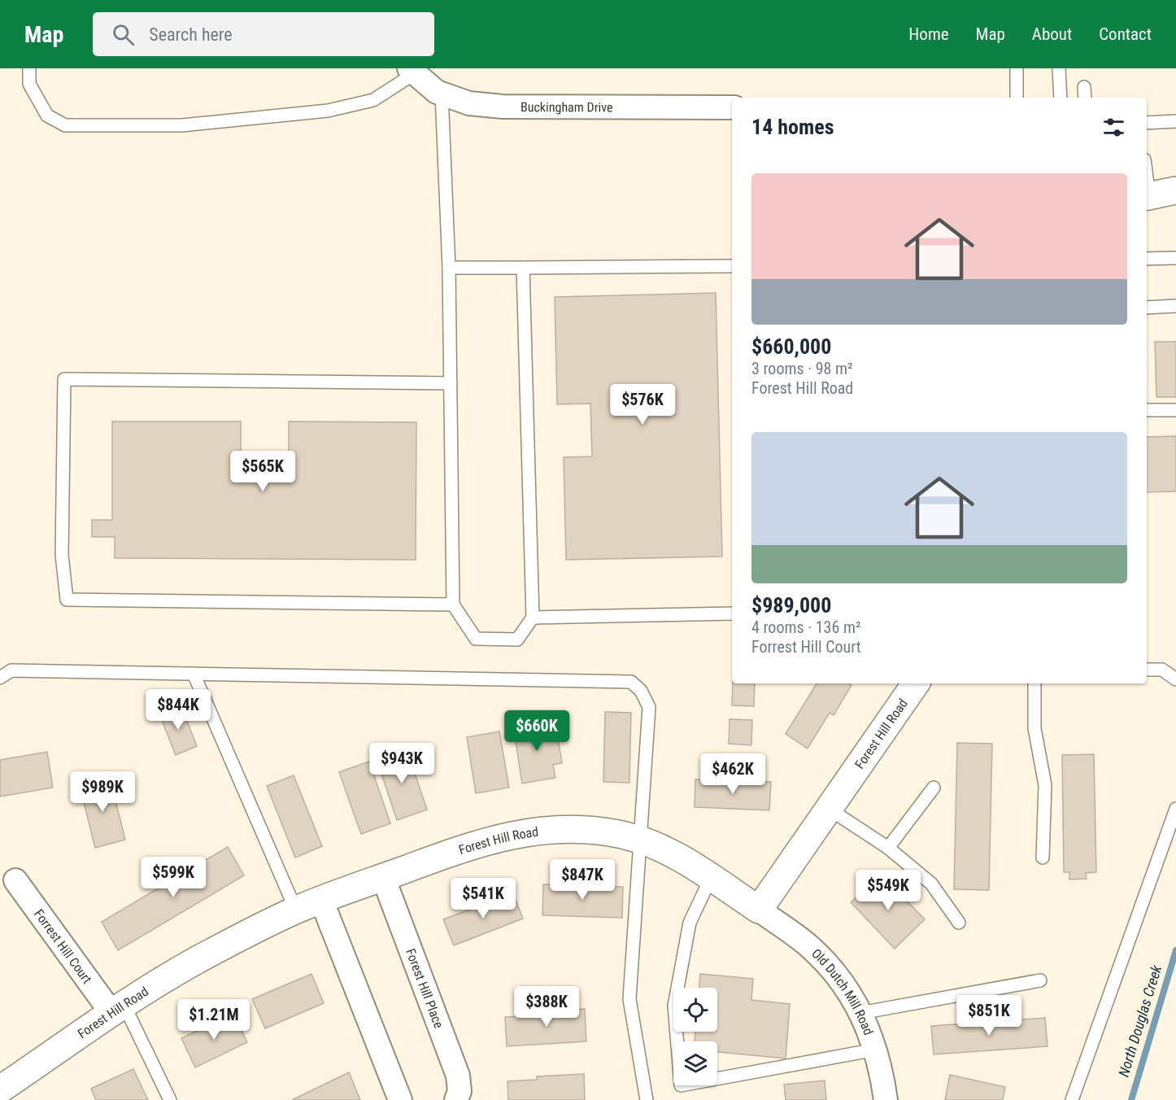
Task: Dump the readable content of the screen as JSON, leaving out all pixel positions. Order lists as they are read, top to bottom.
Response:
{
  "streets": {
    "street": [
      "Buckingham Drive",
      "Forest Hill Road",
      "Forrest Hill Court",
      "Forest Hill Place",
      "Old Dutch Mill Road"
    ]
  },
  "crossings": [
    ["Forest Hill Road", "Forrest Hill Court"],
    ["Forest Hill Road", "Forest Hill Place"],
    ["Forest Hill Road", "Old Dutch Mill Road"]
  ],
  "water": ["North Douglas Creek"],
  "page": {
    "header": "Map",
    "search": "Search here",
    "nav": [
      "Home",
      "Map",
      "About",
      "Contact"
    ],
    "heading": "14 homes",
    "list": [
      {
        "name": "$660,000",
        "note": "3 rooms · 98 m² · Forest Hill Road"
      },
      {
        "name": "$989,000",
        "note": "4 rooms · 136 m² · Forrest Hill Court"
      }
    ],
    "price": [
      "$576K",
      "$565K",
      "$844K",
      "$660K",
      "$943K",
      "$462K",
      "$989K",
      "$599K",
      "$847K",
      "$549K",
      "$541K",
      "$388K",
      "$851K",
      "$1.21M"
    ]
  }
}
